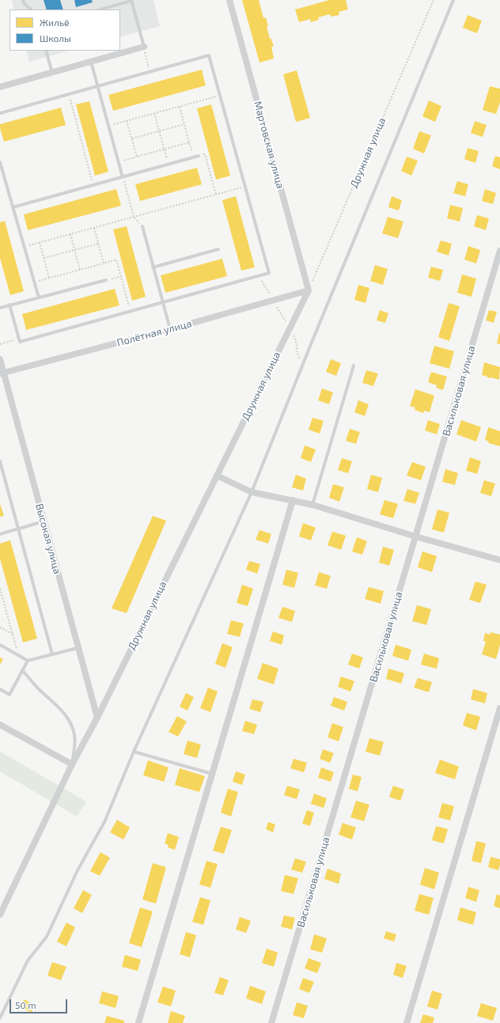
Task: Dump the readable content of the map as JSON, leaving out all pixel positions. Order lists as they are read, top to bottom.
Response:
{
  "streets": {
    "street": [
      "Мартовская улица",
      "Дружная улица",
      "Полётная улица",
      "Васильковая улица",
      "Высокая улица"
    ]
  },
  "crossings": [
    ["Мартовская улица", "Дружная улица"],
    ["Мартовская улица", "Полётная улица"],
    ["Дружная улица", "Полётная улица"],
    ["Дружная улица", "Высокая улица"],
    ["Полётная улица", "Высокая улица"]
  ],
  "legend": ["Жильё", "Школы"],
  "scale_bar": "50 m"
}
